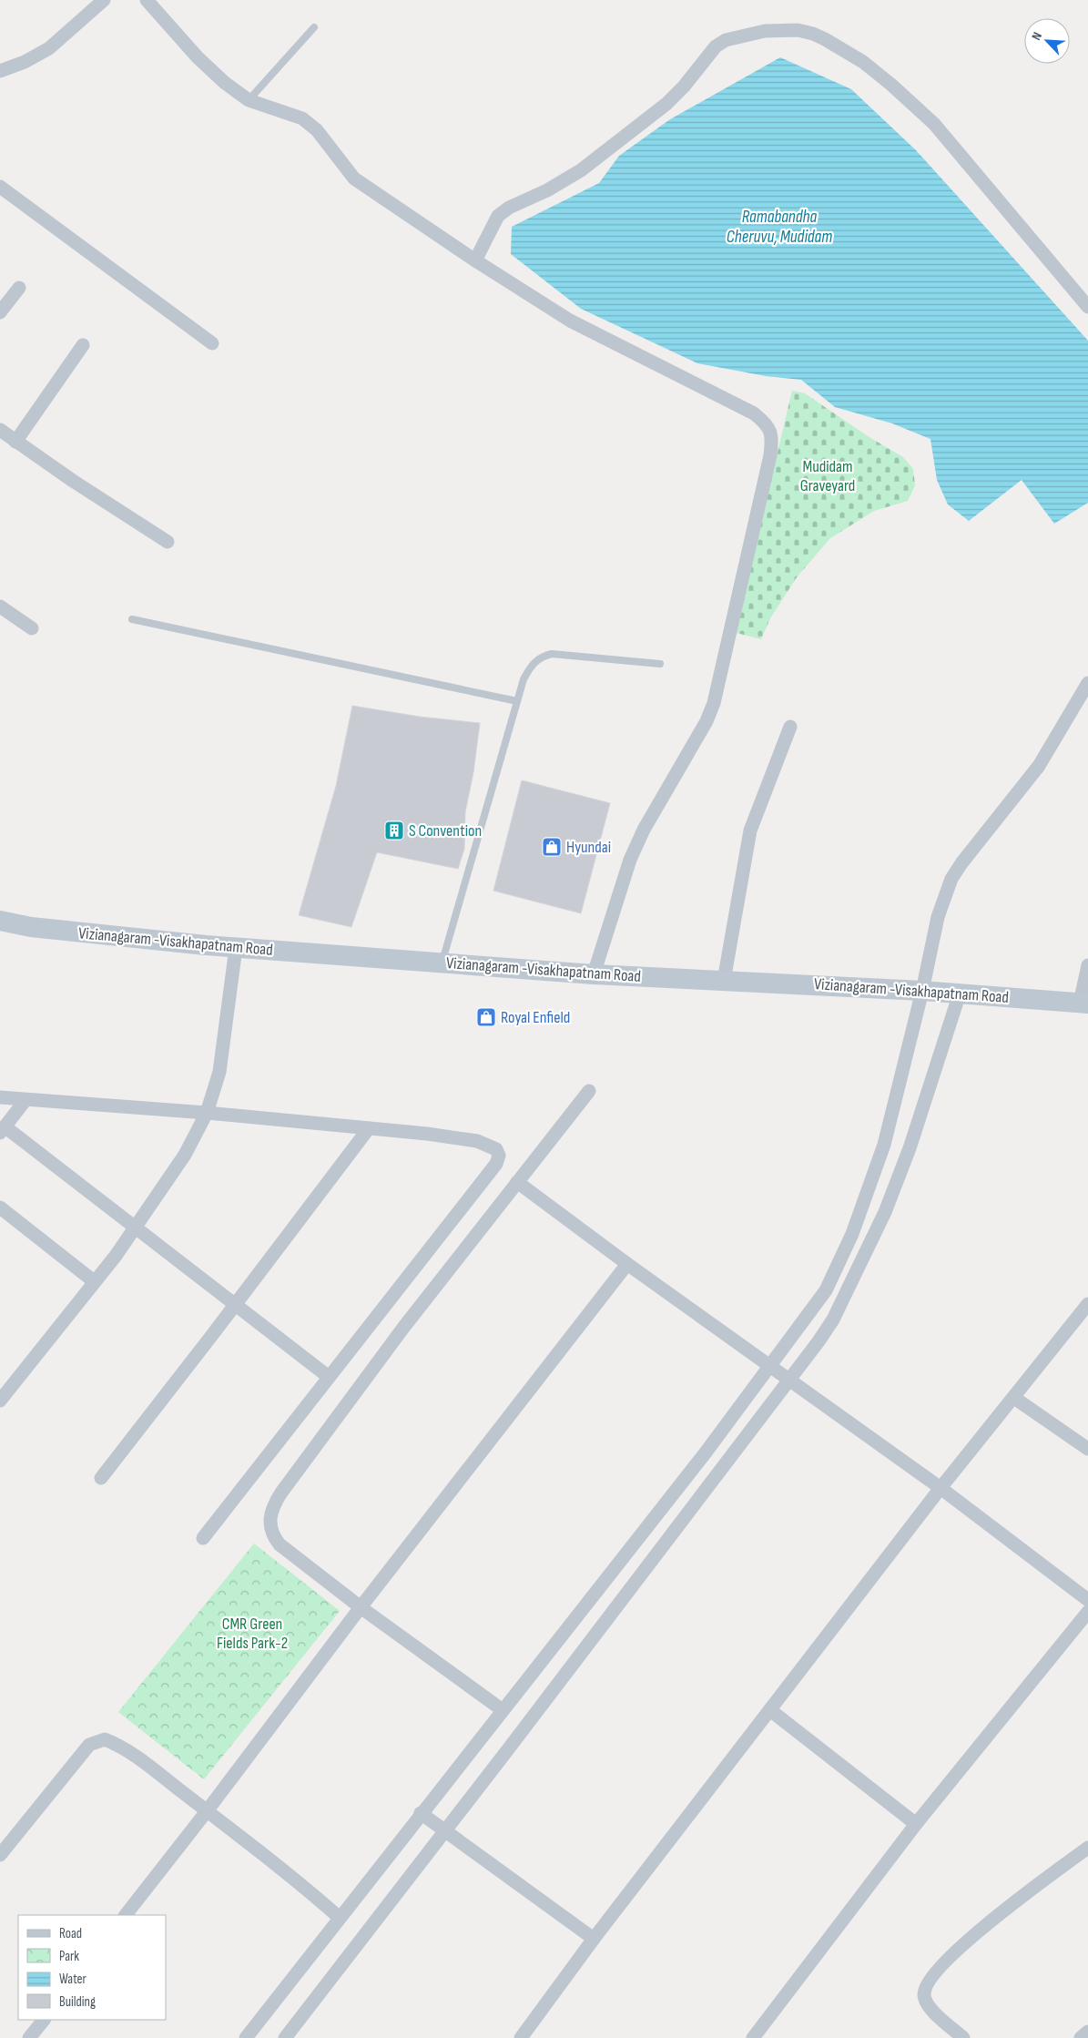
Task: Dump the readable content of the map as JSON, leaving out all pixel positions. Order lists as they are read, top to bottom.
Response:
{
  "streets": {
    "main road": ["Vizianagaram -Visakhapatnam Road"]
  },
  "water": ["Ramabandha Cheruvu, Mudidam"],
  "parks": ["Mudidam Graveyard", "CMR Green Fields Park-2"],
  "places": {
    "building": ["S Convention"],
    "shop": ["Hyundai", "Royal Enfield"]
  },
  "legend": [
    "Road",
    "Park",
    "Water",
    "Building"
  ],
  "north": "top left"
}
